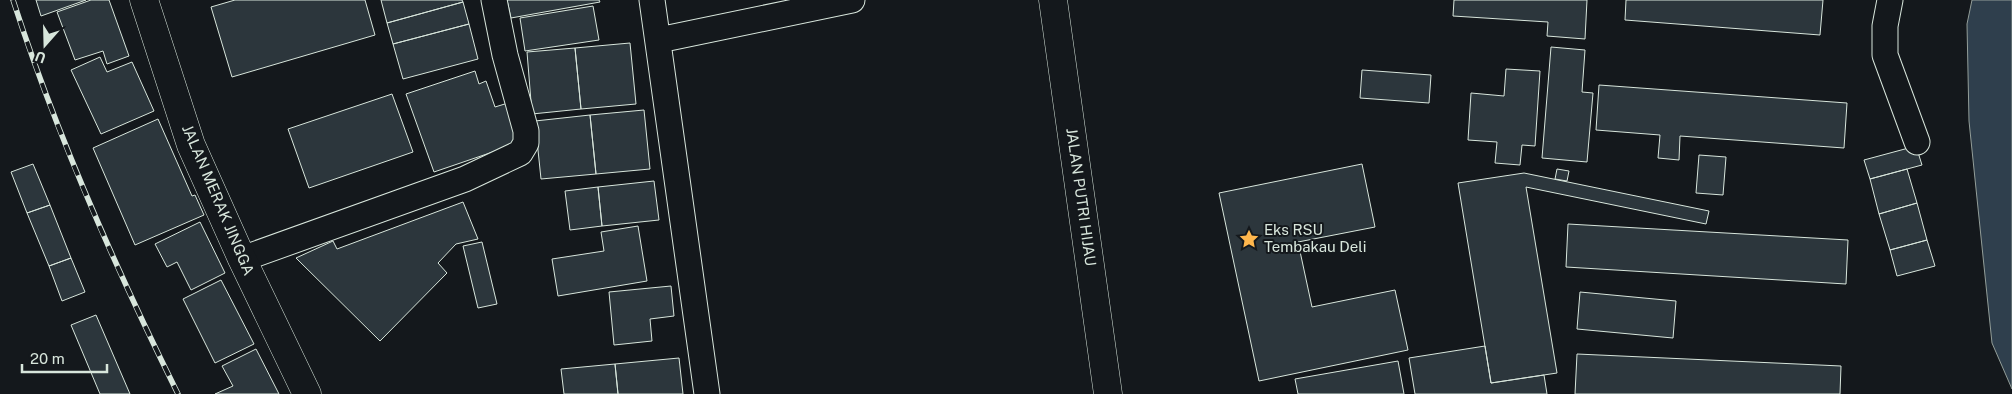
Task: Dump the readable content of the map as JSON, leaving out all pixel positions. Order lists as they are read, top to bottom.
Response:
{
  "streets": {
    "main road": ["JALAN PUTRI HIJAU", "JALAN MERAK JINGGA"]
  },
  "places": {
    "place": ["Eks RSU Tembakau Deli"]
  },
  "scale_bar": "20 m",
  "north": "bottom"
}
